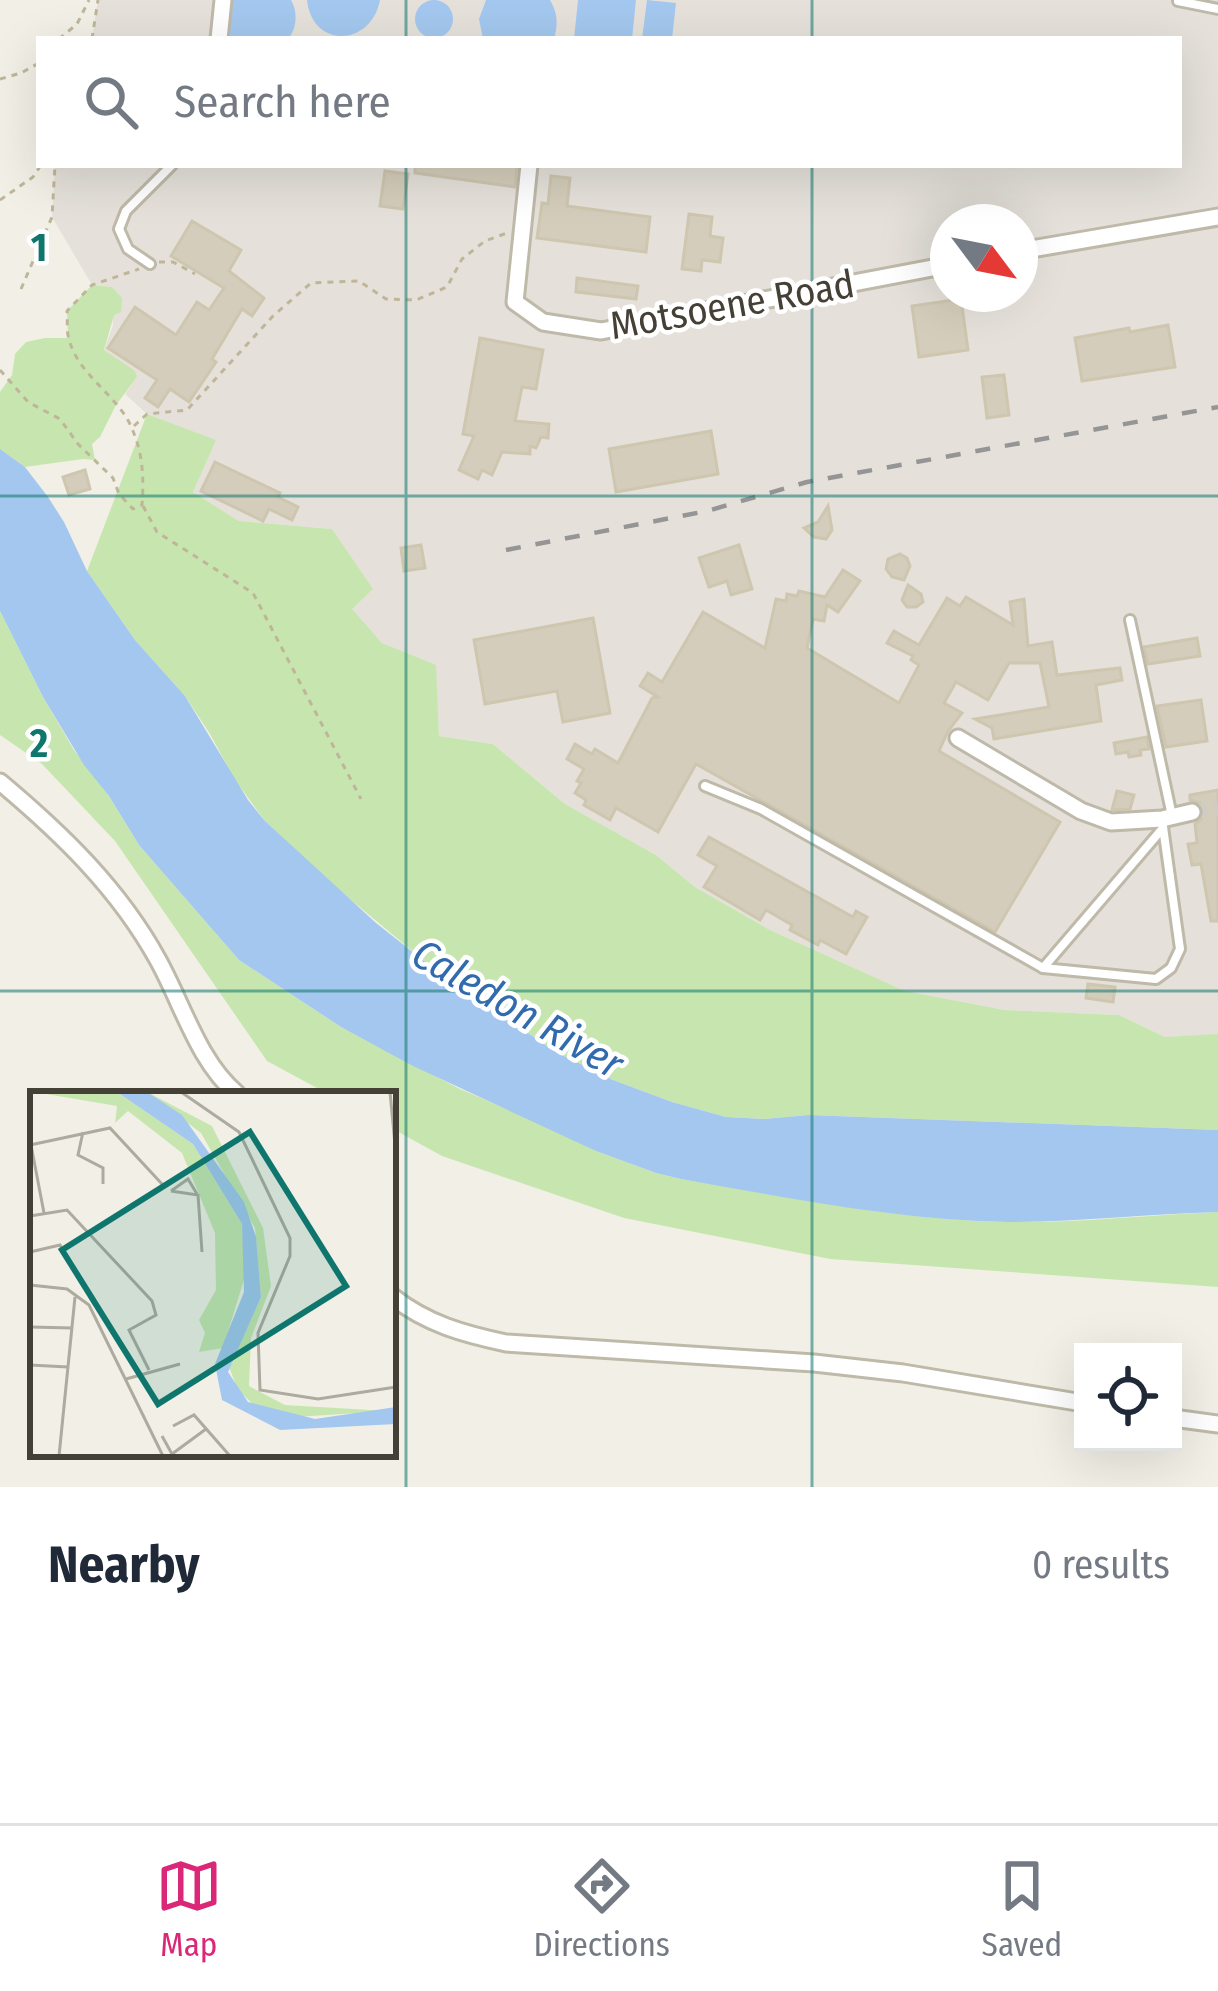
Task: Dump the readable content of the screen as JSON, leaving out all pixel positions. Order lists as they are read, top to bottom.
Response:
{
  "streets": {
    "street": ["Motsoene Road"]
  },
  "water": ["Caledon River"],
  "north": "bottom right",
  "page": {
    "search": "Search here",
    "heading": ["Nearby", "0 results"],
    "nav": ["Map", "Directions", "Saved"]
  },
  "grid": {
    "rows": ["1", "2"]
  }
}
